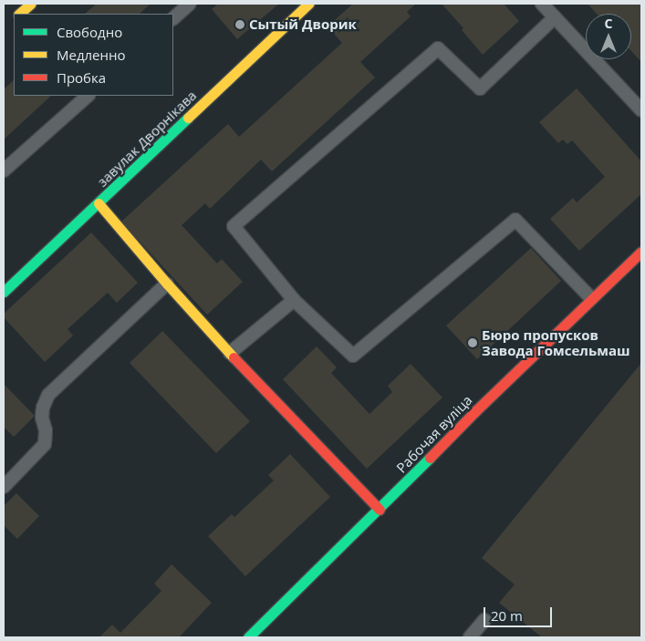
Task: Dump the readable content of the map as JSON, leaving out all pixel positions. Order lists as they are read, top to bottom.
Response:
{
  "streets": {
    "street": ["завулак Дворнікава", "Рабочая вуліца"]
  },
  "places": ["Сытый Дворик", "Бюро пропусков Завода Гомсельмаш"],
  "legend": ["Свободно", "Медленно", "Пробка"],
  "scale_bar": "20 m",
  "north": "top"
}
